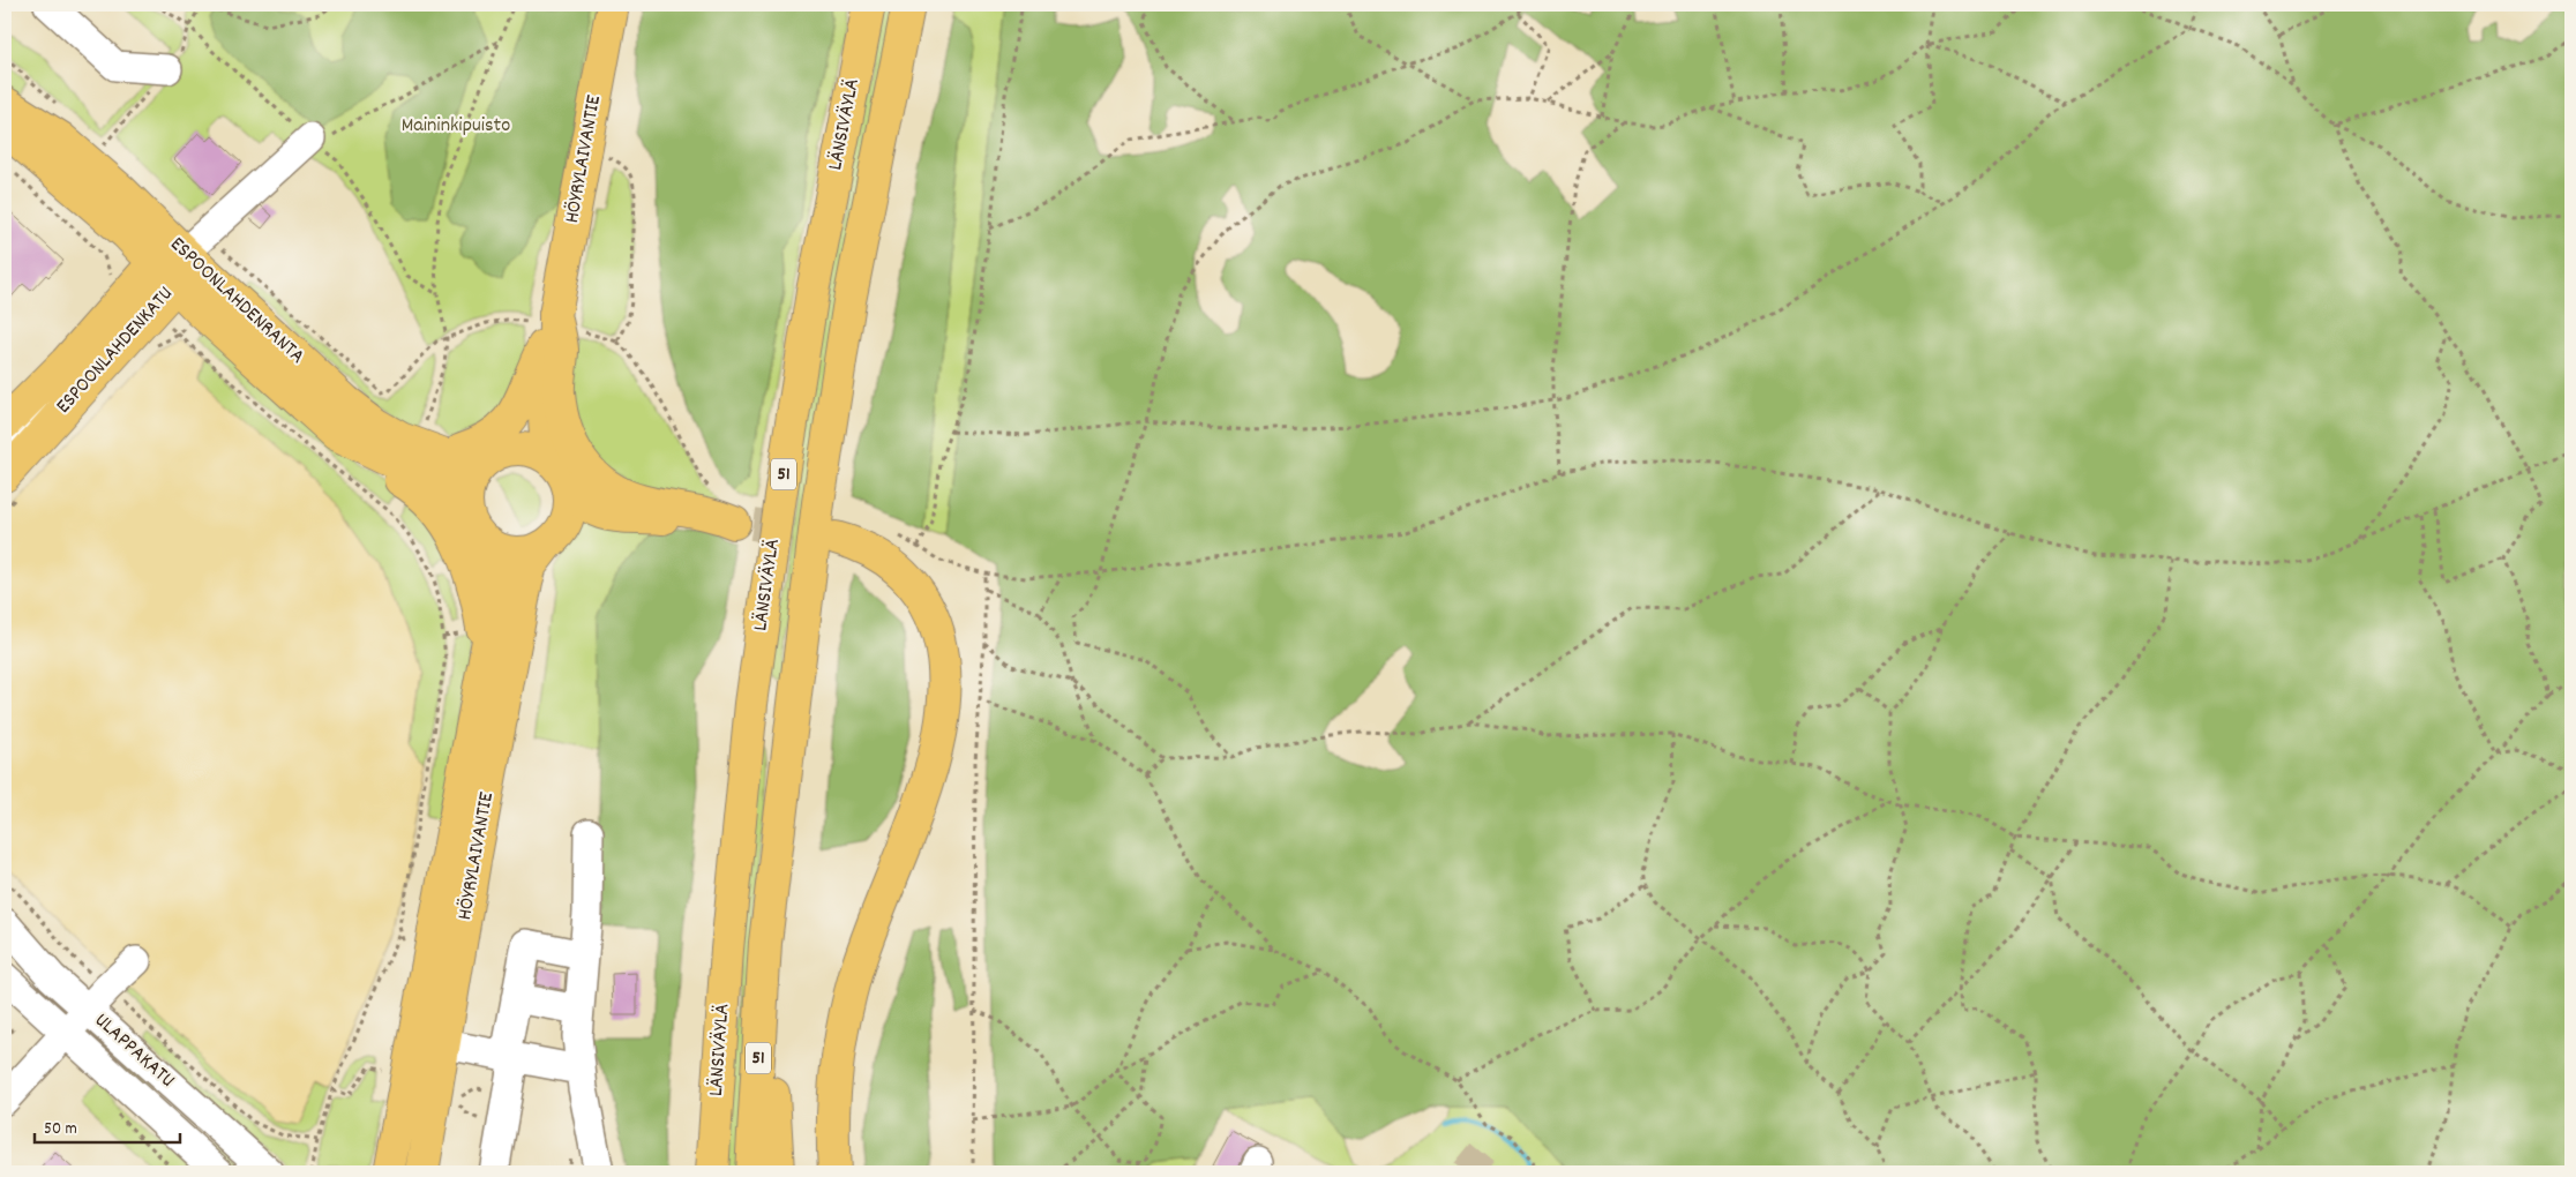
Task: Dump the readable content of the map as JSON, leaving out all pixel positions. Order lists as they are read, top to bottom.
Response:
{
  "streets": {
    "main road": [
      "LÄNSIVÄYLÄ",
      "HÖYRYLAIVANTIE",
      "ESPOONLAHDENRANTA",
      "ESPOONLAHDENKATU",
      "51"
    ],
    "street": ["ULAPPAKATU"]
  },
  "crossings": [
    ["HÖYRYLAIVANTIE", "ESPOONLAHDENRANTA"],
    ["ESPOONLAHDENRANTA", "ESPOONLAHDENKATU"]
  ],
  "parks": ["Maininkipuisto"],
  "scale_bar": "50 m"
}
